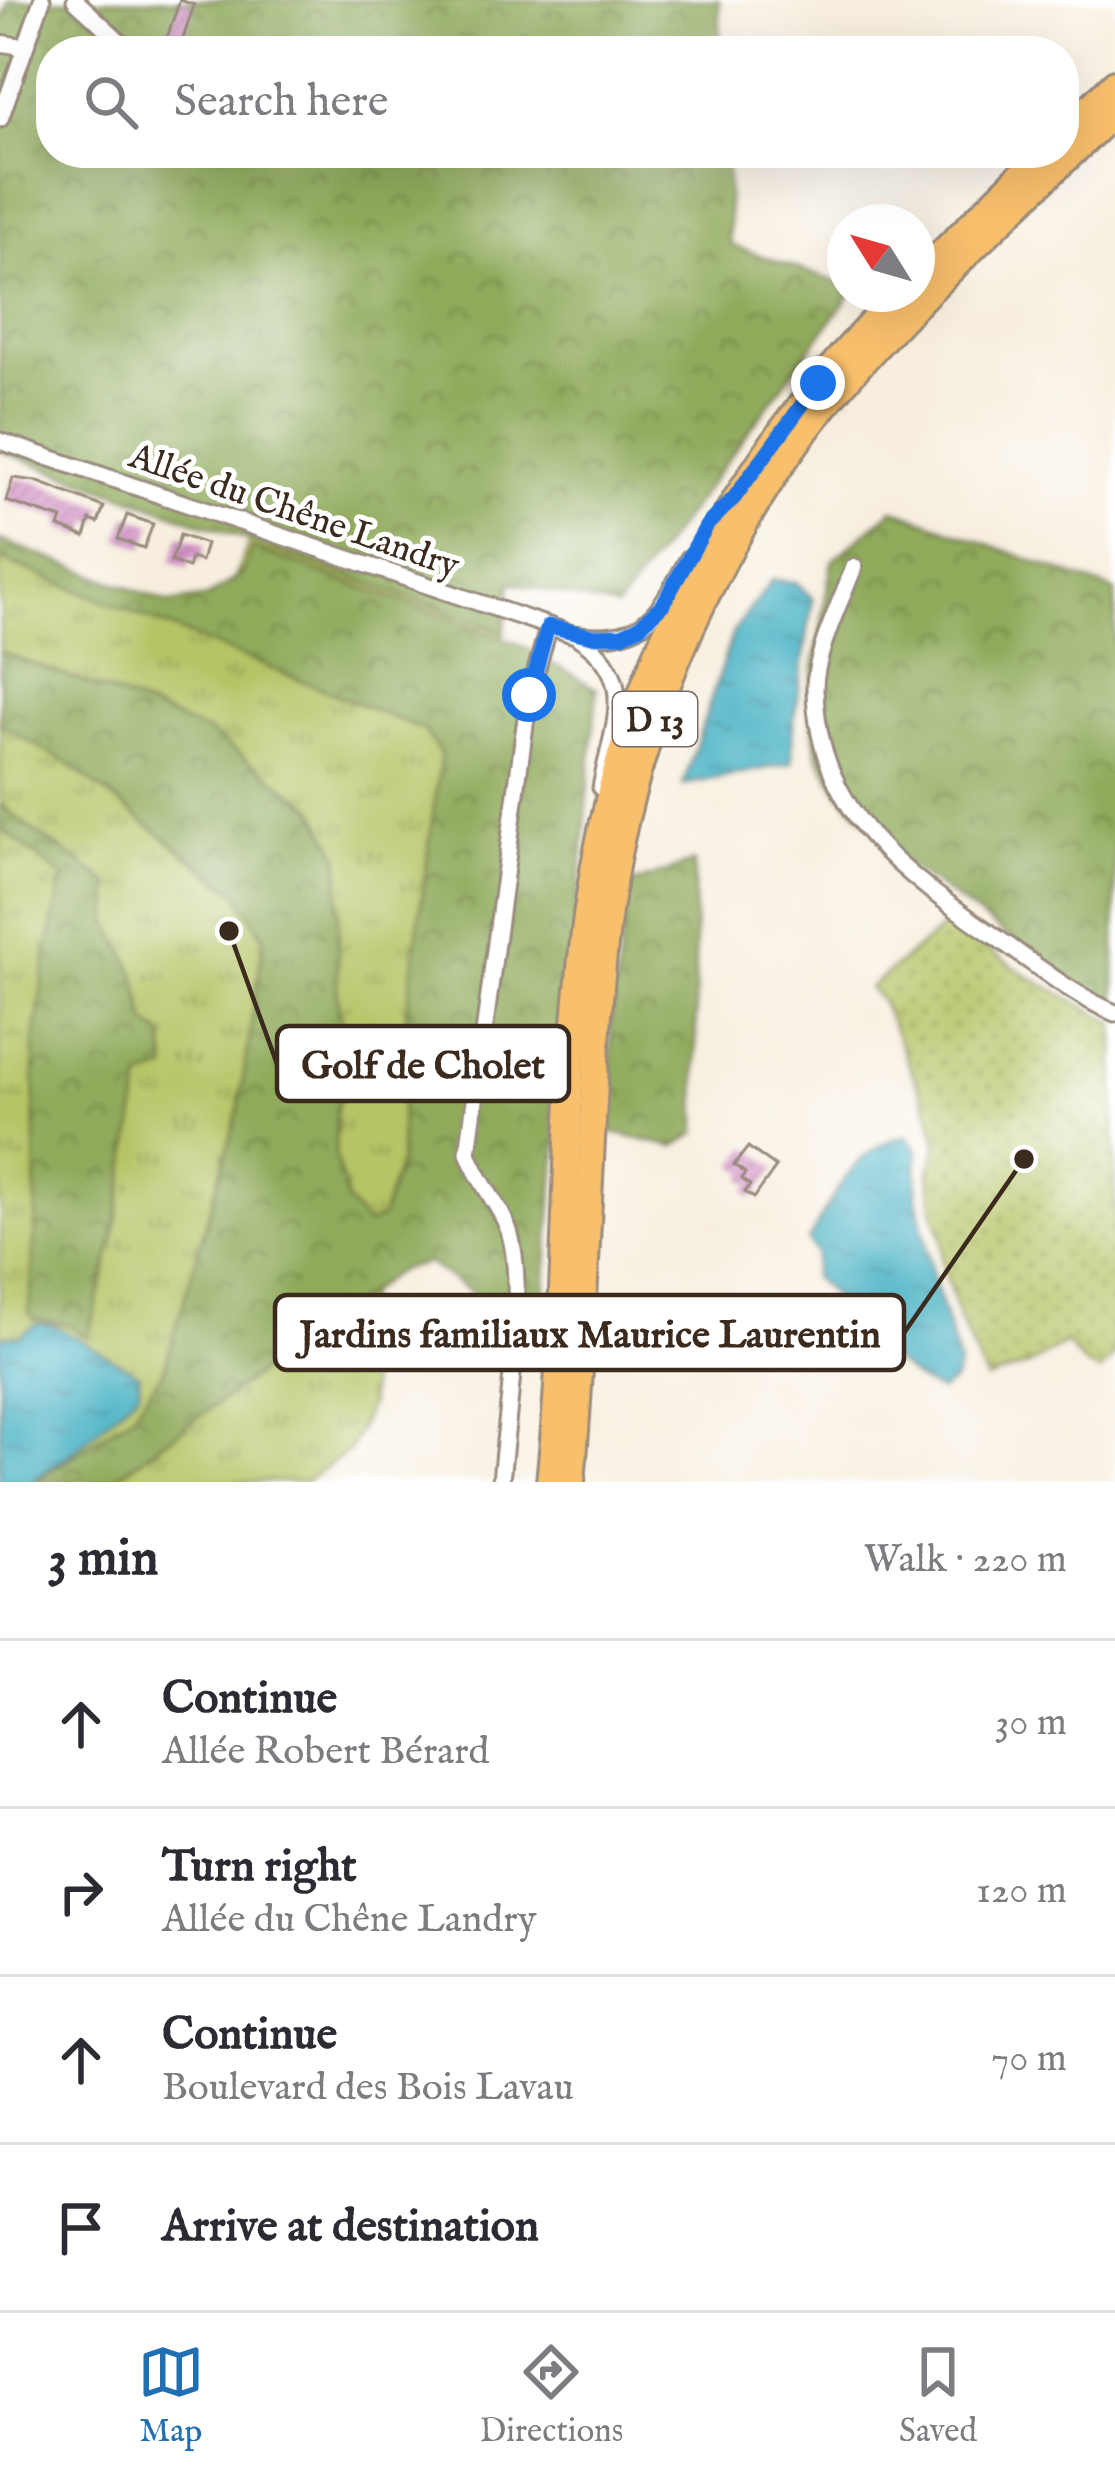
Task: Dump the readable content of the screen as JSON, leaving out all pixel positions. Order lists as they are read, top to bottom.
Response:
{
  "streets": {
    "main road": ["D 13"],
    "street": ["Allée du Chêne Landry"]
  },
  "crossings": [
    ["Allée du Chêne Landry", "D 13"]
  ],
  "places": ["Golf de Cholet", "Jardins familiaux Maurice Laurentin"],
  "north": "top left",
  "page": {
    "search": "Search here",
    "heading": ["3 min", "Walk · 220 m"],
    "list": [
      ["Continue", "Allée Robert Bérard", "30 m"],
      ["Turn right", "Allée du Chêne Landry", "120 m"],
      ["Continue", "Boulevard des Bois Lavau", "70 m"],
      "Arrive at destination"
    ],
    "nav": ["Map", "Directions", "Saved"]
  }
}
